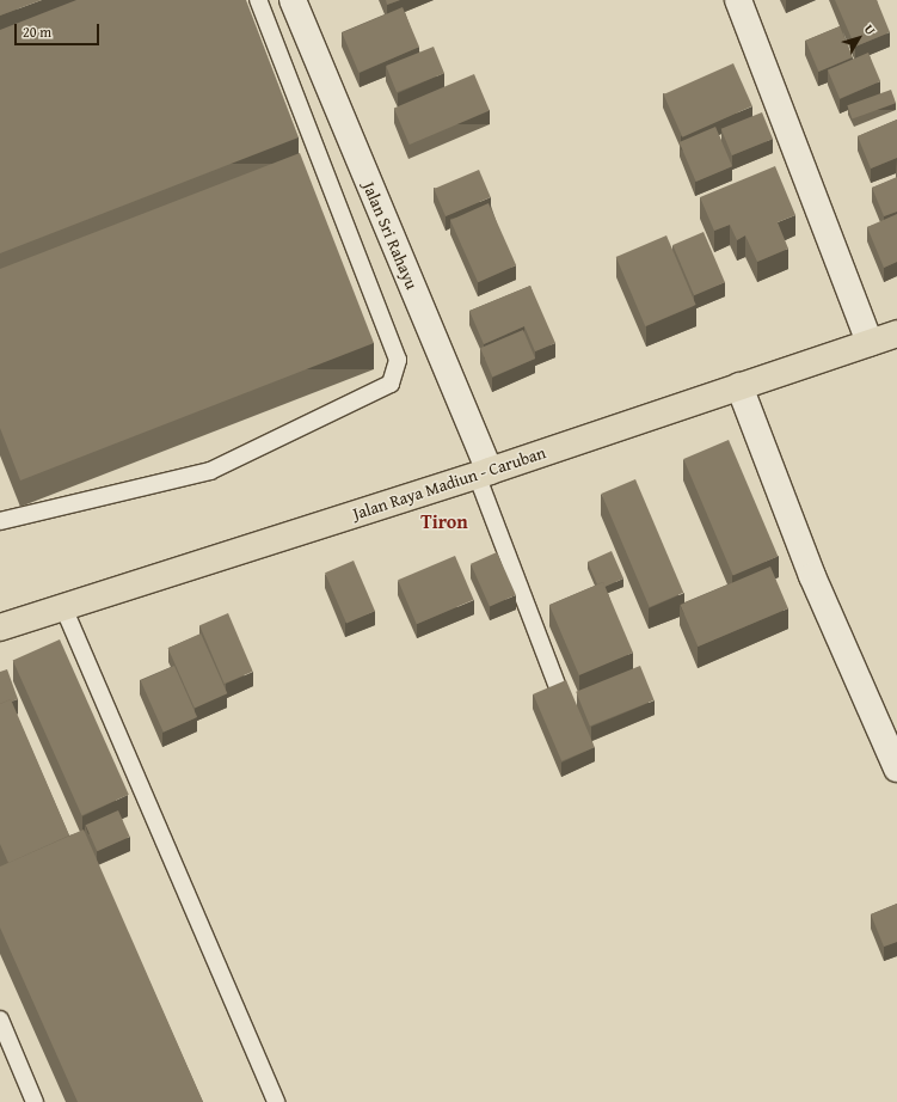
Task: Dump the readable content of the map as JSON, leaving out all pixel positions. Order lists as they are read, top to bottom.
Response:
{
  "streets": {
    "highway": ["Jalan Raya Madiun - Caruban"],
    "street": ["Jalan Sri Rahayu"]
  },
  "crossings": [
    ["Jalan Sri Rahayu", "Jalan Raya Madiun - Caruban"]
  ],
  "districts": ["Tiron"],
  "scale_bar": "20 m",
  "north": "top right"
}
